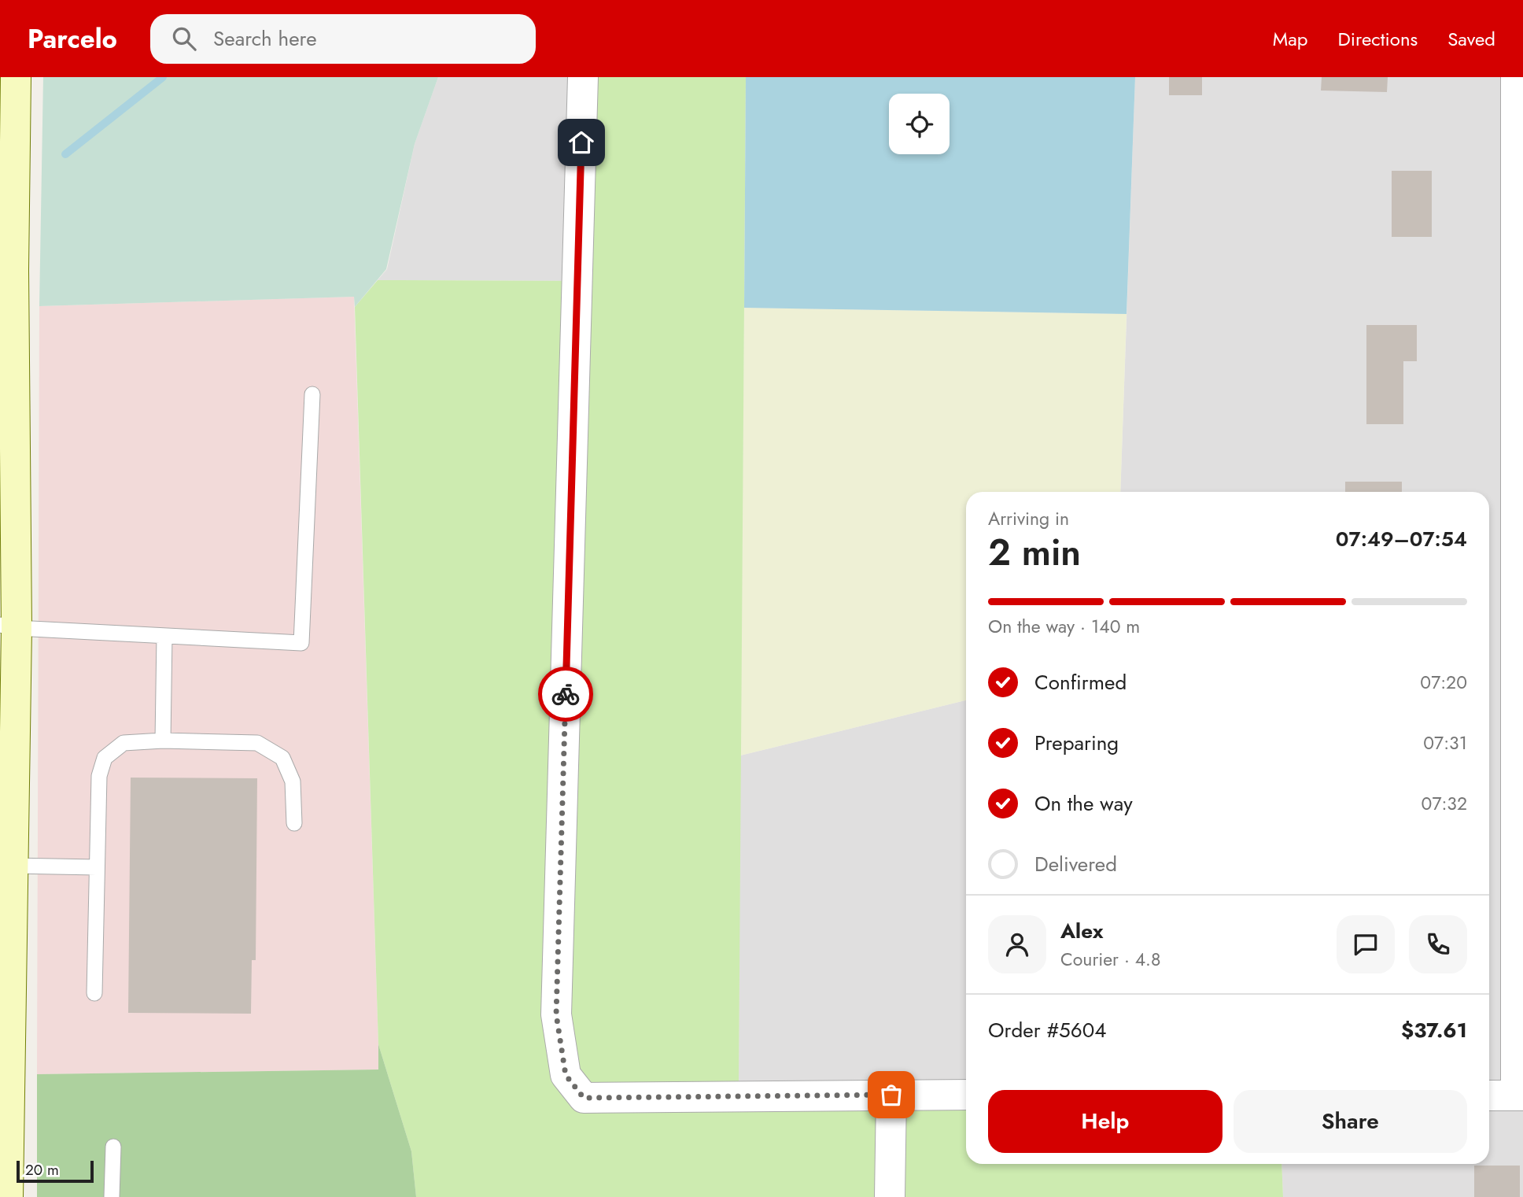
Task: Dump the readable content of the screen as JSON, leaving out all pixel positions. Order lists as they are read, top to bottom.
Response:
{
  "scale_bar": "20 m",
  "page": {
    "header": "Parcelo",
    "search": "Search here",
    "nav": ["Map", "Directions", "Saved"],
    "heading": ["2 min", "Arriving in", "07:49–07:54"],
    "panel": [
      "Alex",
      "Courier · 4.8",
      "Order #5604",
      "$37.61"
    ],
    "bar": "On the way · 140 m",
    "list": [
      ["Confirmed", "07:20"],
      ["Preparing", "07:31"],
      ["On the way", "07:32"],
      "Delivered"
    ],
    "buttons": ["Help", "Share"],
    "scale": "20 m"
  }
}
